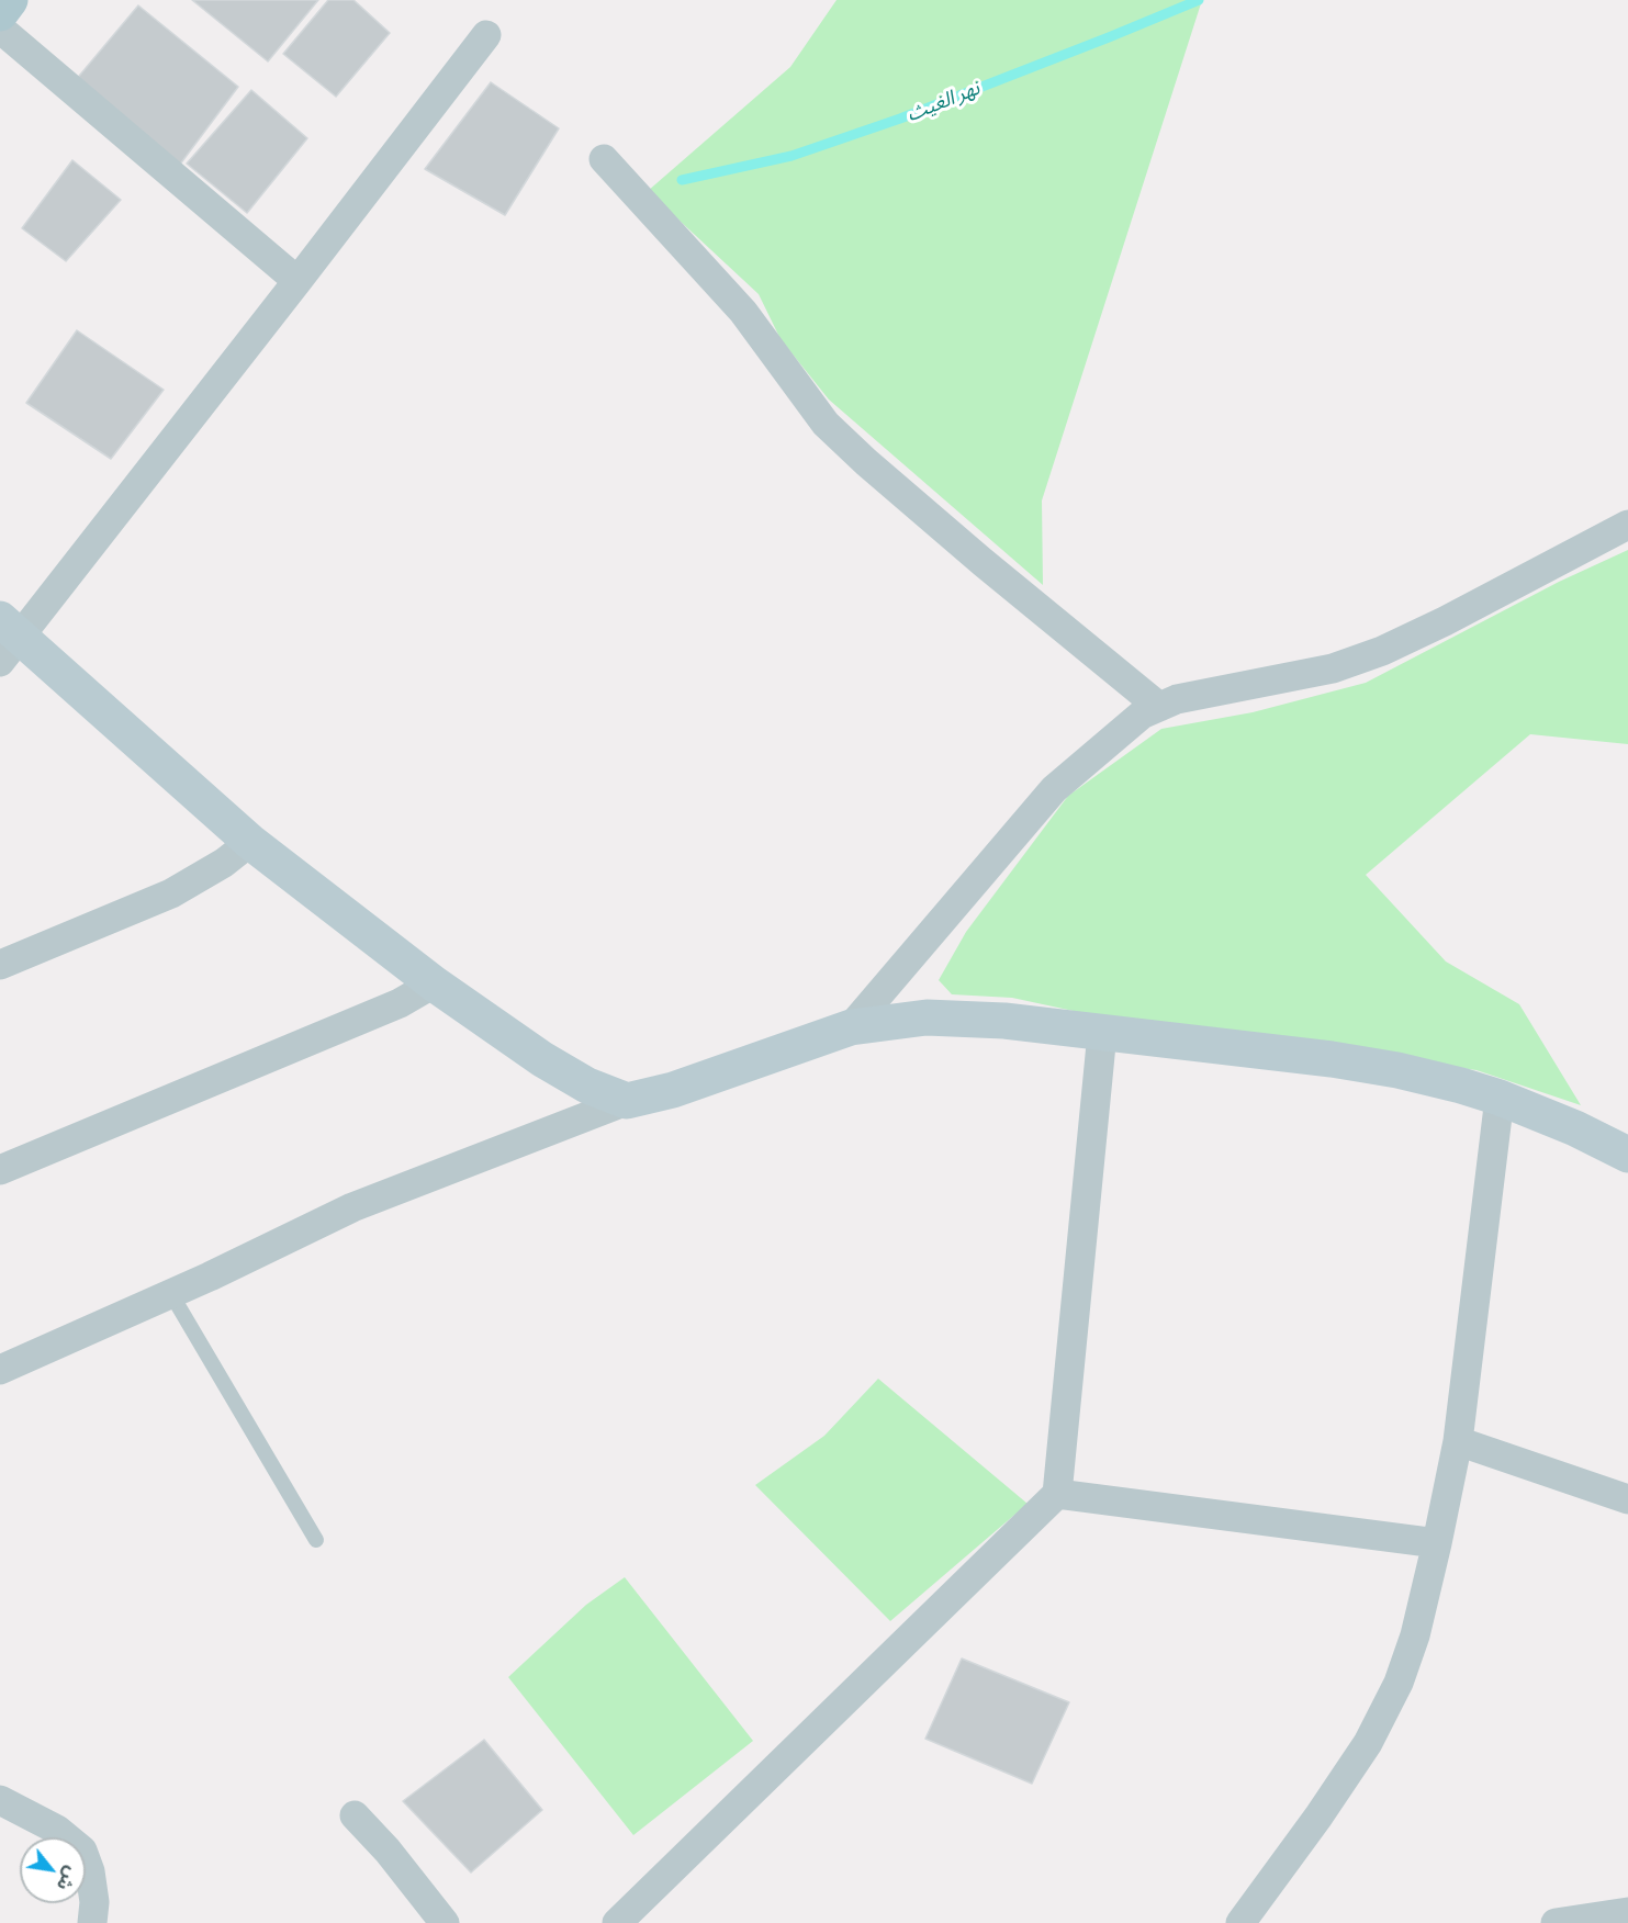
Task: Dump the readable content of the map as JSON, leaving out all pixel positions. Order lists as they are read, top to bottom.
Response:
{
  "water": ["نهر الغيث"],
  "north": "bottom right"
}
